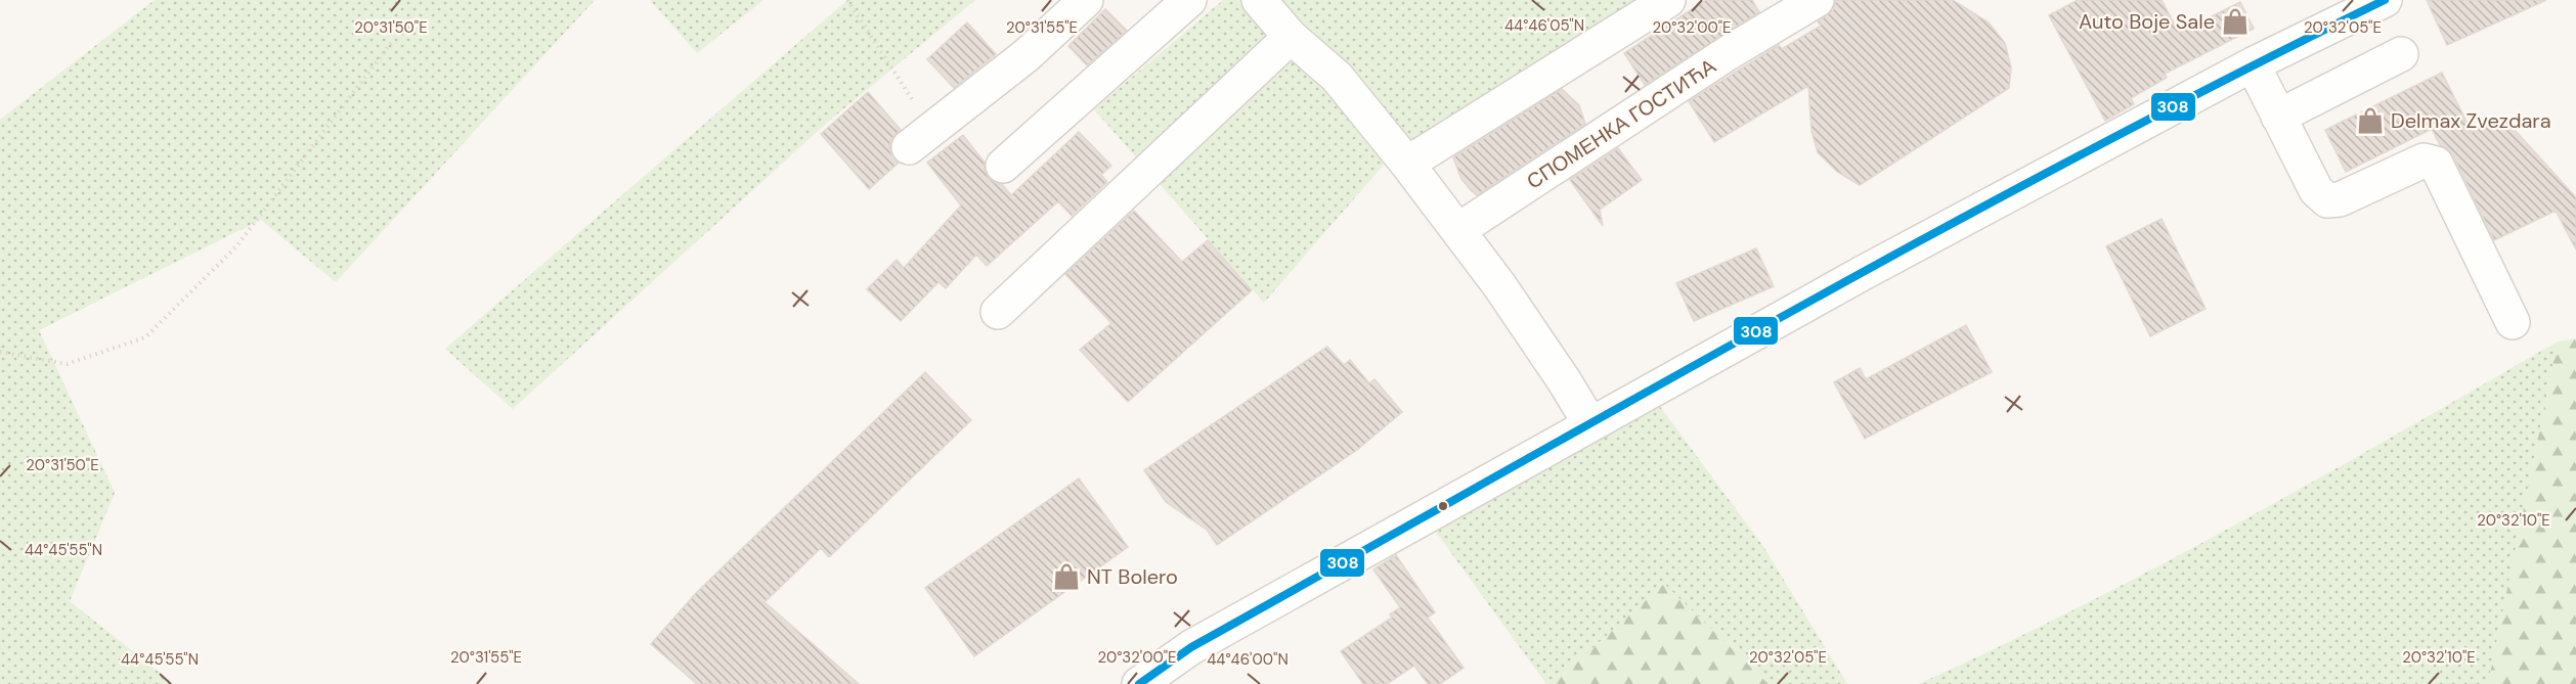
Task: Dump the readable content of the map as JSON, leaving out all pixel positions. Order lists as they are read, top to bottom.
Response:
{
  "streets": {
    "street": ["СПОМЕНКА ГОСТИЋА"]
  },
  "places": {
    "shop": ["Auto Boje Sale", "Delmax Zvezdara", "NT Bolero"]
  },
  "lines": ["transit line 308"],
  "coordinates": [
    "44°46'05\"N",
    "20°31'50\"E",
    "20°31'55\"E",
    "20°32'00\"E",
    "20°32'05\"E",
    "20°32'10\"E",
    "44°45'55\"N",
    "44°46'00\"N"
  ]
}
